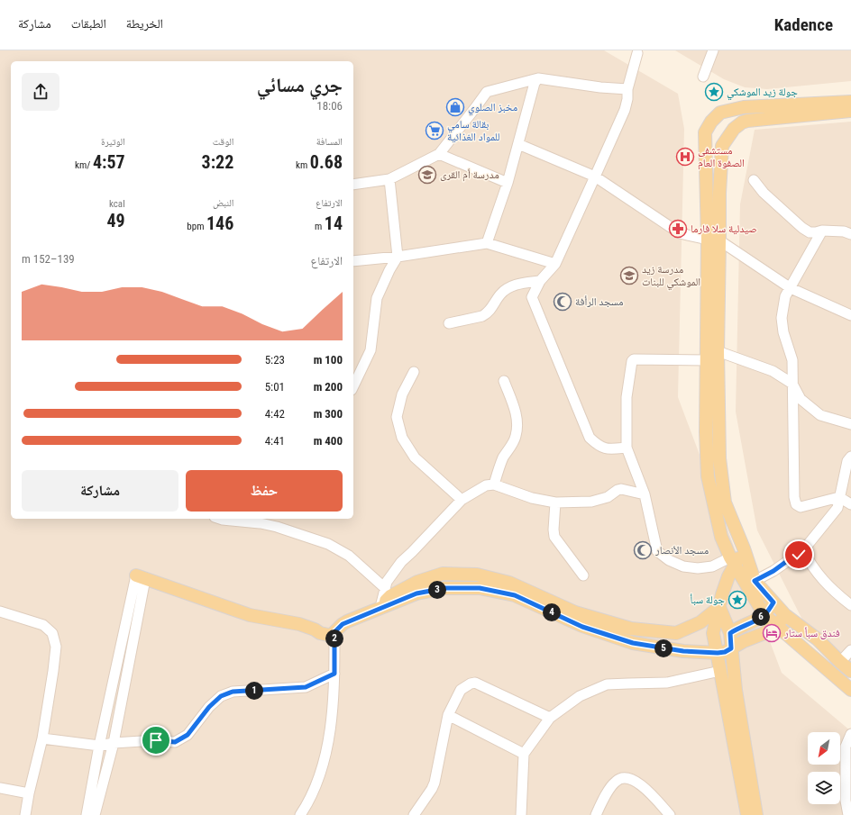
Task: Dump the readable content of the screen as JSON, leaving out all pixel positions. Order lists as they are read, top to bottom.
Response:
{
  "places": {
    "place": ["جولة زيد الموشكي", "جولة سبأ"],
    "shop": ["مخبز الصلوي"],
    "supermarket": ["بقالة سامي للمواد الغذائية"],
    "hospital": ["مستشفى الصفوة العام"],
    "school or university": ["مدرسة أم القرى", "مدرسة زيد الموشكي للبنات"],
    "pharmacy": ["صيدلية سلا فارما"],
    "mosque": ["مسجد الرأفة", "مسجد الأنصار"],
    "hotel": ["فندق سبأ ستار"]
  },
  "north": "bottom left",
  "page": {
    "header": "Kadence",
    "nav": ["الخريطة", "الطبقات", "مشاركة"],
    "heading": ["جري مسائي", "18:06"],
    "stats": [
      ["المسافة", "0.68 km"],
      ["الوقت", "3:22"],
      ["الوتيرة", "4:57 /km"],
      ["الارتفاع", "14 m"],
      ["النبض", "146 bpm"],
      ["kcal", "49"]
    ],
    "chart": ["الارتفاع", "139–152 m"],
    "list": [
      {
        "name": "100 m",
        "note": "5:23"
      },
      {
        "name": "200 m",
        "note": "5:01"
      },
      {
        "name": "300 m",
        "note": "4:42"
      },
      {
        "name": "400 m",
        "note": "4:41"
      }
    ],
    "buttons": ["حفظ", "مشاركة"],
    "pins": [
      "3",
      "4",
      "6",
      "2",
      "5",
      "1"
    ]
  }
}
